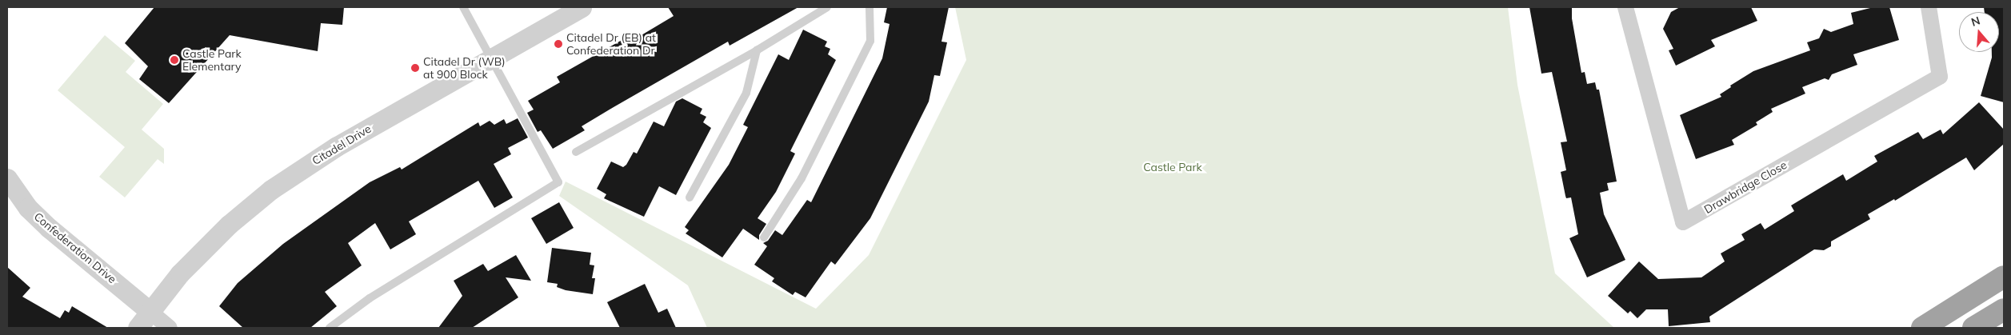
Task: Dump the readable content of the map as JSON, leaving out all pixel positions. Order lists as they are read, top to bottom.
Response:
{
  "streets": {
    "street": ["Citadel Drive", "Drawbridge Close", "Confederation Drive"]
  },
  "crossings": [
    ["Citadel Drive", "Confederation Drive"]
  ],
  "parks": ["Castle Park"],
  "places": ["Citadel Dr (EB) at Confederation Dr", "Castle Park Elementary", "Citadel Dr (WB) at 900 Block"],
  "north": "top"
}
